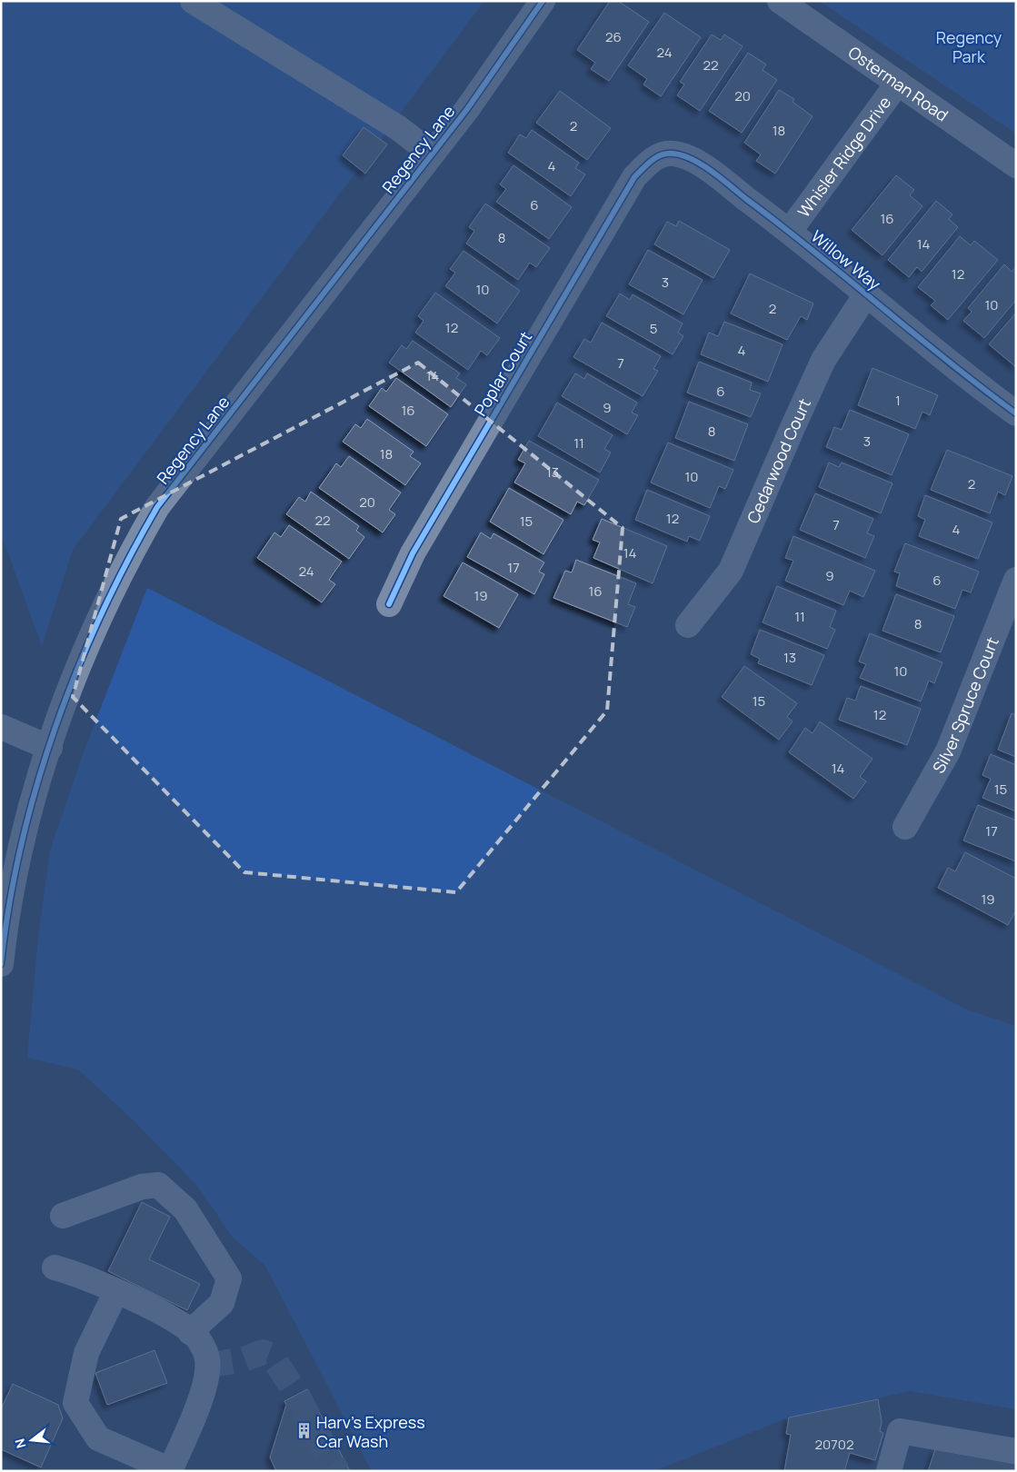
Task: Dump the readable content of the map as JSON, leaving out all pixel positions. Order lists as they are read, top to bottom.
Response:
{
  "streets": {
    "street": [
      "Osterman Road",
      "Regency Lane",
      "Whisler Ridge Drive",
      "Willow Way",
      "Poplar Court",
      "Cedarwood Court",
      "Silver Spruce Court"
    ]
  },
  "crossings": [
    ["Osterman Road", "Whisler Ridge Drive"],
    ["Whisler Ridge Drive", "Willow Way"],
    ["Willow Way", "Poplar Court"],
    ["Willow Way", "Cedarwood Court"]
  ],
  "parks": ["Regency Park"],
  "places": {
    "building": ["Harv's Express Car Wash"]
  },
  "house_numbers": [
    "26",
    "24",
    "22",
    "20",
    "2",
    "18",
    "4",
    "6",
    "16",
    "8",
    "14",
    "12",
    "3",
    "10",
    "10",
    "2",
    "12",
    "5",
    "4",
    "7",
    "14",
    "6",
    "1",
    "9",
    "16",
    "8",
    "3",
    "11",
    "18",
    "13",
    "10",
    "2",
    "20",
    "12",
    "22",
    "15",
    "7",
    "4",
    "14",
    "17",
    "24",
    "9",
    "6",
    "16",
    "19",
    "11",
    "8",
    "13",
    "10",
    "15",
    "12",
    "14",
    "15",
    "17",
    "19",
    "20702"
  ],
  "north": "left"
}
